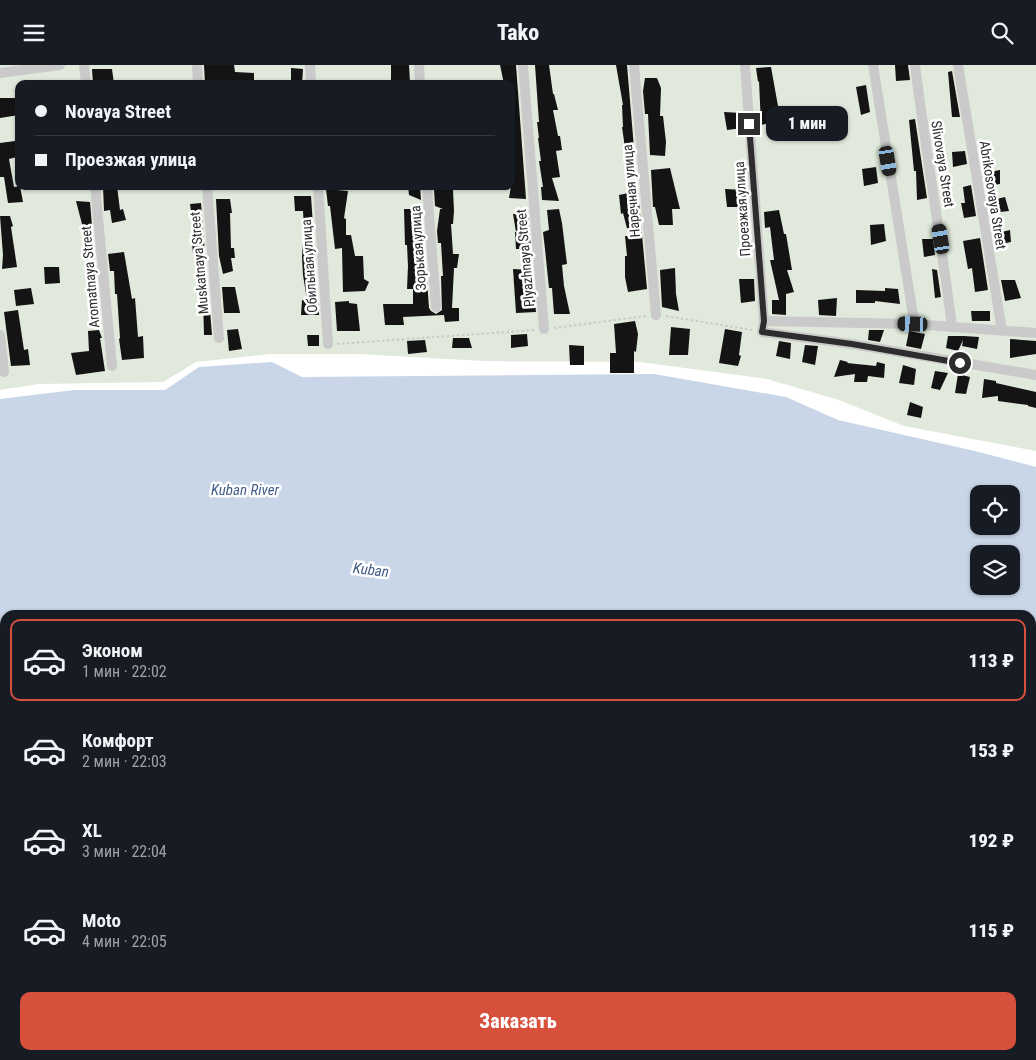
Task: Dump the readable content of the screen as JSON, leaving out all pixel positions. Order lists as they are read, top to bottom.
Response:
{
  "streets": {
    "street": [
      "Slivovaya Street",
      "Наречная улица",
      "Abrikosovaya Street",
      "Проезжая улица",
      "Зорькая улица",
      "Plyazhnaya Street",
      "Muskatnaya Street",
      "Обильная улица",
      "Aromatnaya Street"
    ]
  },
  "water": ["Kuban River", "Kuban"],
  "page": {
    "header": "Tako",
    "banner": ["Novaya Street", "Проезжая улица"],
    "bubble": "1 мин",
    "list": [
      {
        "name": "Эконом",
        "note": "1 мин · 22:02",
        "value": "113 ₽"
      },
      {
        "name": "Комфорт",
        "note": "2 мин · 22:03",
        "value": "153 ₽"
      },
      {
        "name": "XL",
        "note": "3 мин · 22:04",
        "value": "192 ₽"
      },
      {
        "name": "Moto",
        "note": "4 мин · 22:05",
        "value": "115 ₽"
      }
    ],
    "buttons": "Заказать"
  }
}
